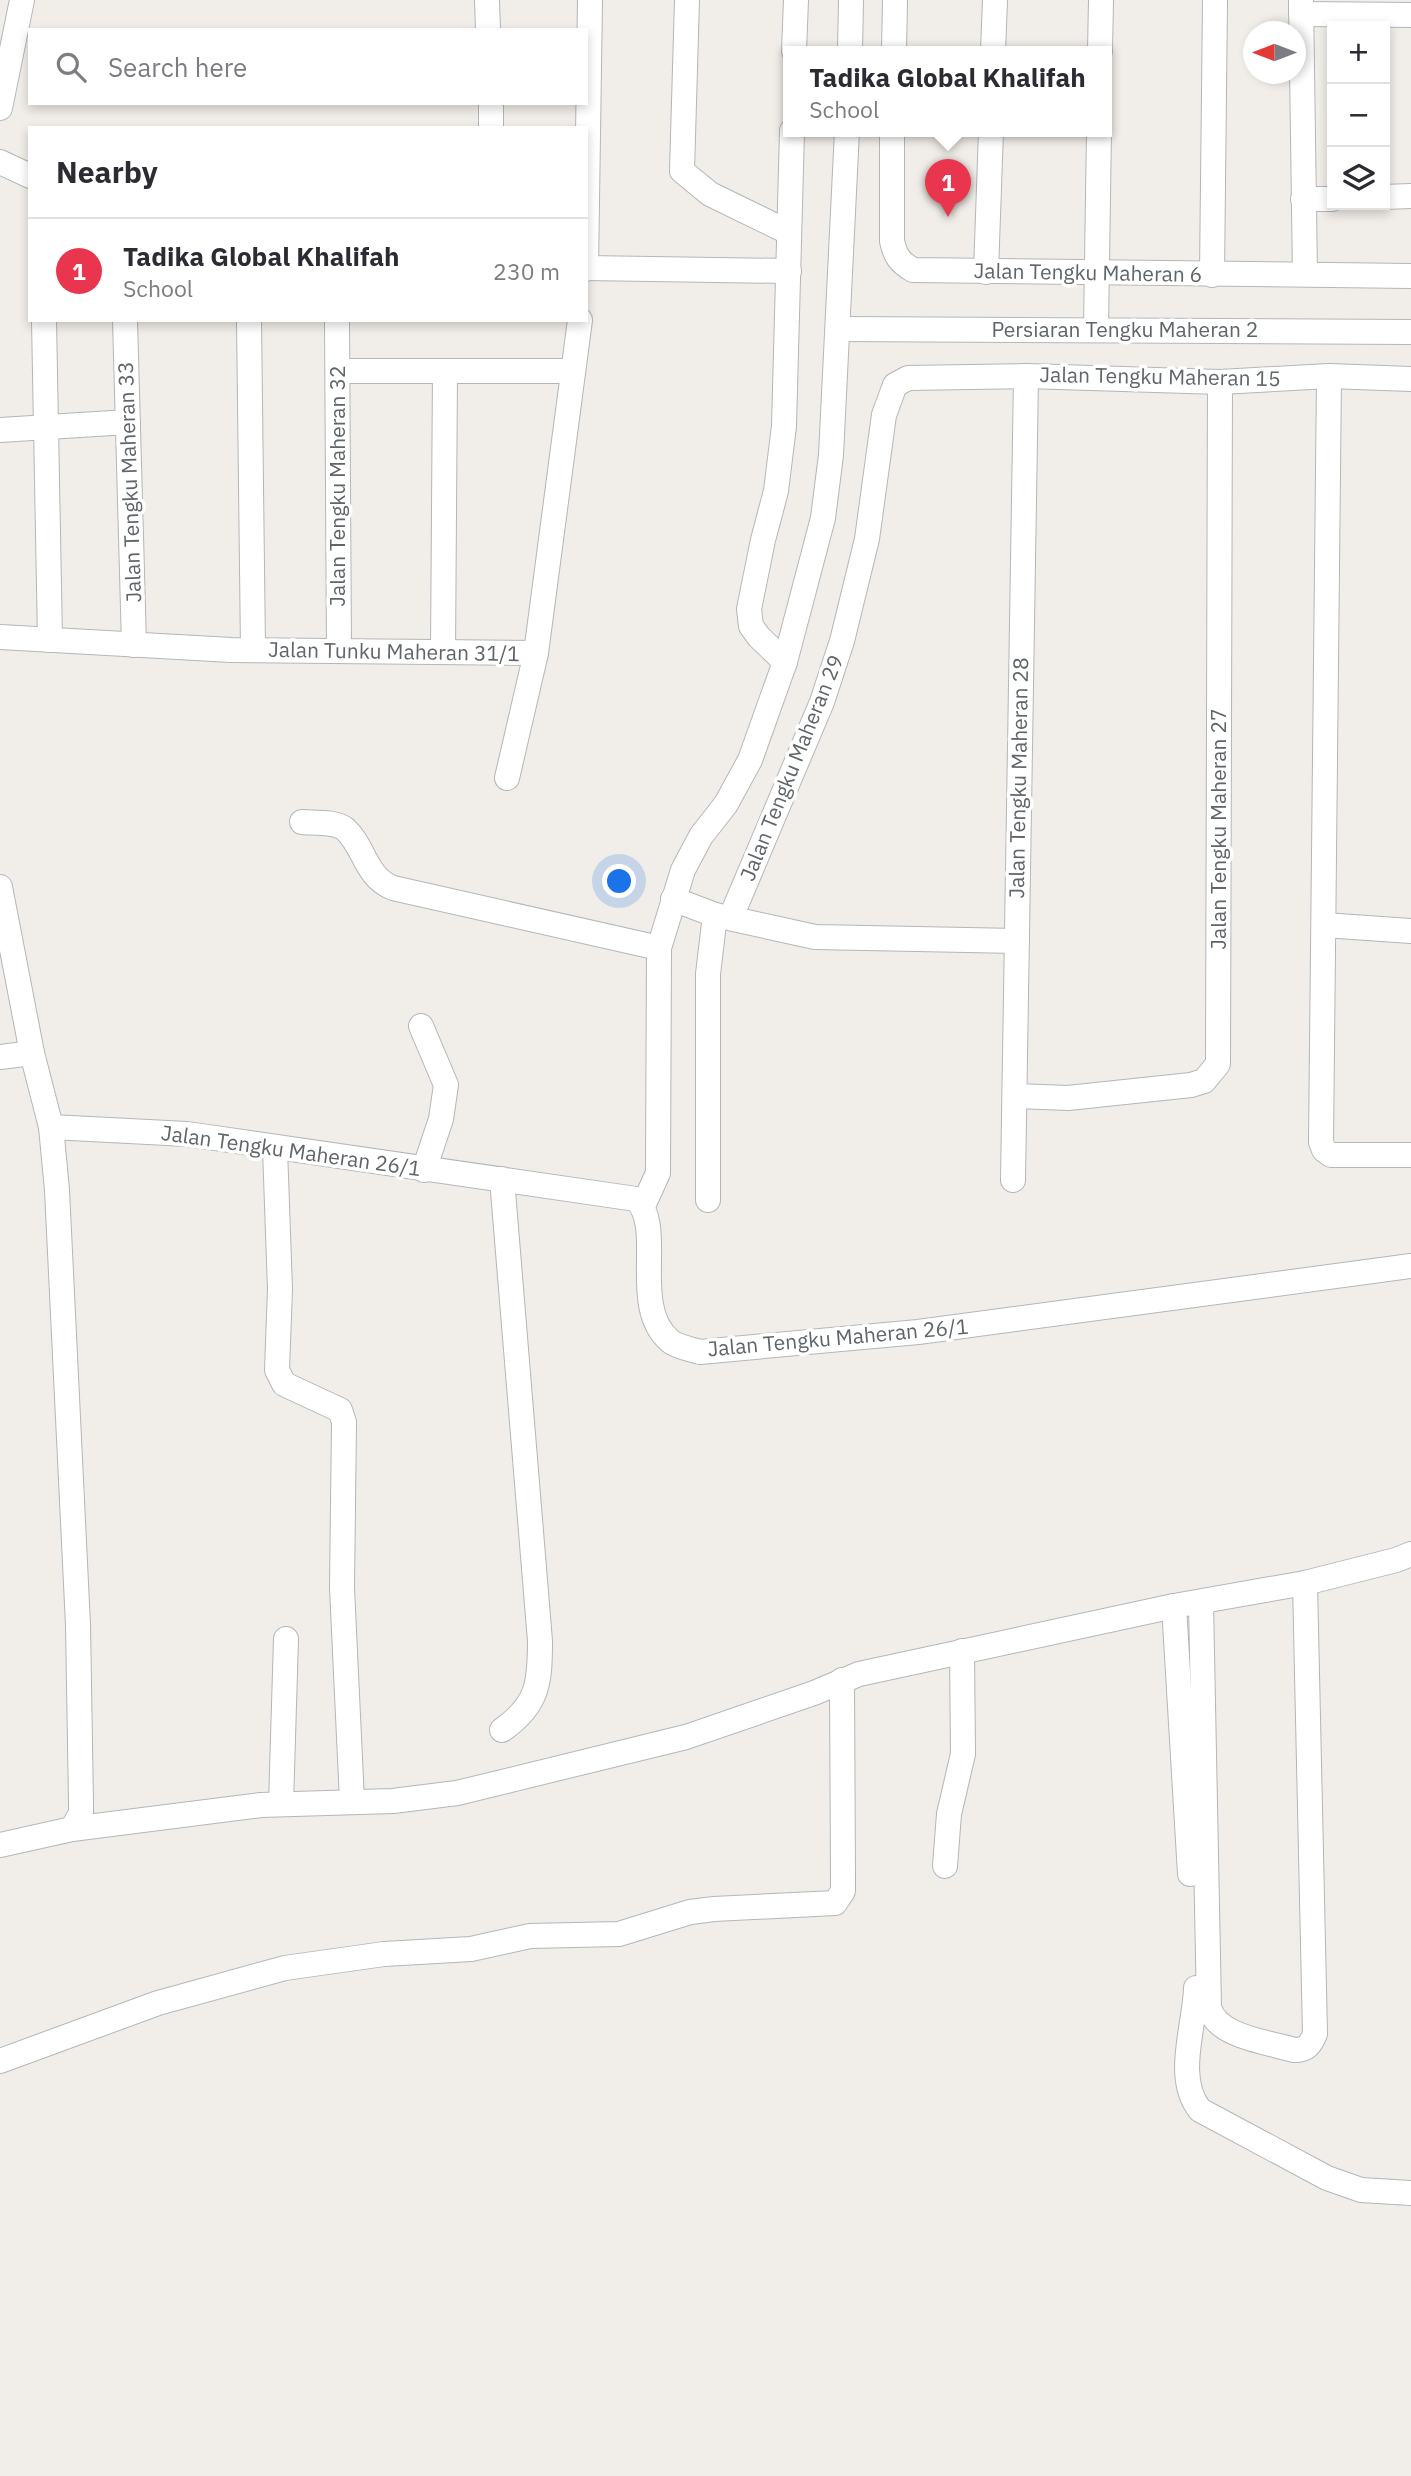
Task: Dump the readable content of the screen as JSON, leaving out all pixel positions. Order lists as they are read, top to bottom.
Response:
{
  "streets": {
    "street": [
      "Jalan Tengku Maheran 6",
      "Persiaran Tengku Maheran 2",
      "Jalan Tengku Maheran 15",
      "Jalan Tengku Maheran 33",
      "Jalan Tengku Maheran 32",
      "Jalan Tunku Maheran 31/1",
      "Jalan Tengku Maheran 29",
      "Jalan Tengku Maheran 28",
      "Jalan Tengku Maheran 27",
      "Jalan Tengku Maheran 26/1"
    ]
  },
  "crossings": [
    ["Jalan Tengku Maheran 15", "Jalan Tengku Maheran 29"],
    ["Jalan Tengku Maheran 15", "Jalan Tengku Maheran 28"],
    ["Jalan Tengku Maheran 15", "Jalan Tengku Maheran 27"],
    ["Jalan Tengku Maheran 33", "Jalan Tunku Maheran 31/1"],
    ["Jalan Tengku Maheran 32", "Jalan Tunku Maheran 31/1"],
    ["Jalan Tengku Maheran 28", "Jalan Tengku Maheran 27"]
  ],
  "north": "left",
  "page": {
    "map_buttons": ["+", "−"],
    "search": "Search here",
    "popup": ["Tadika Global Khalifah", "School"],
    "heading": "Nearby",
    "pins": "1",
    "list": [
      {
        "mark": "1",
        "name": "Tadika Global Khalifah",
        "note": "School",
        "value": "230 m"
      }
    ]
  }
}
